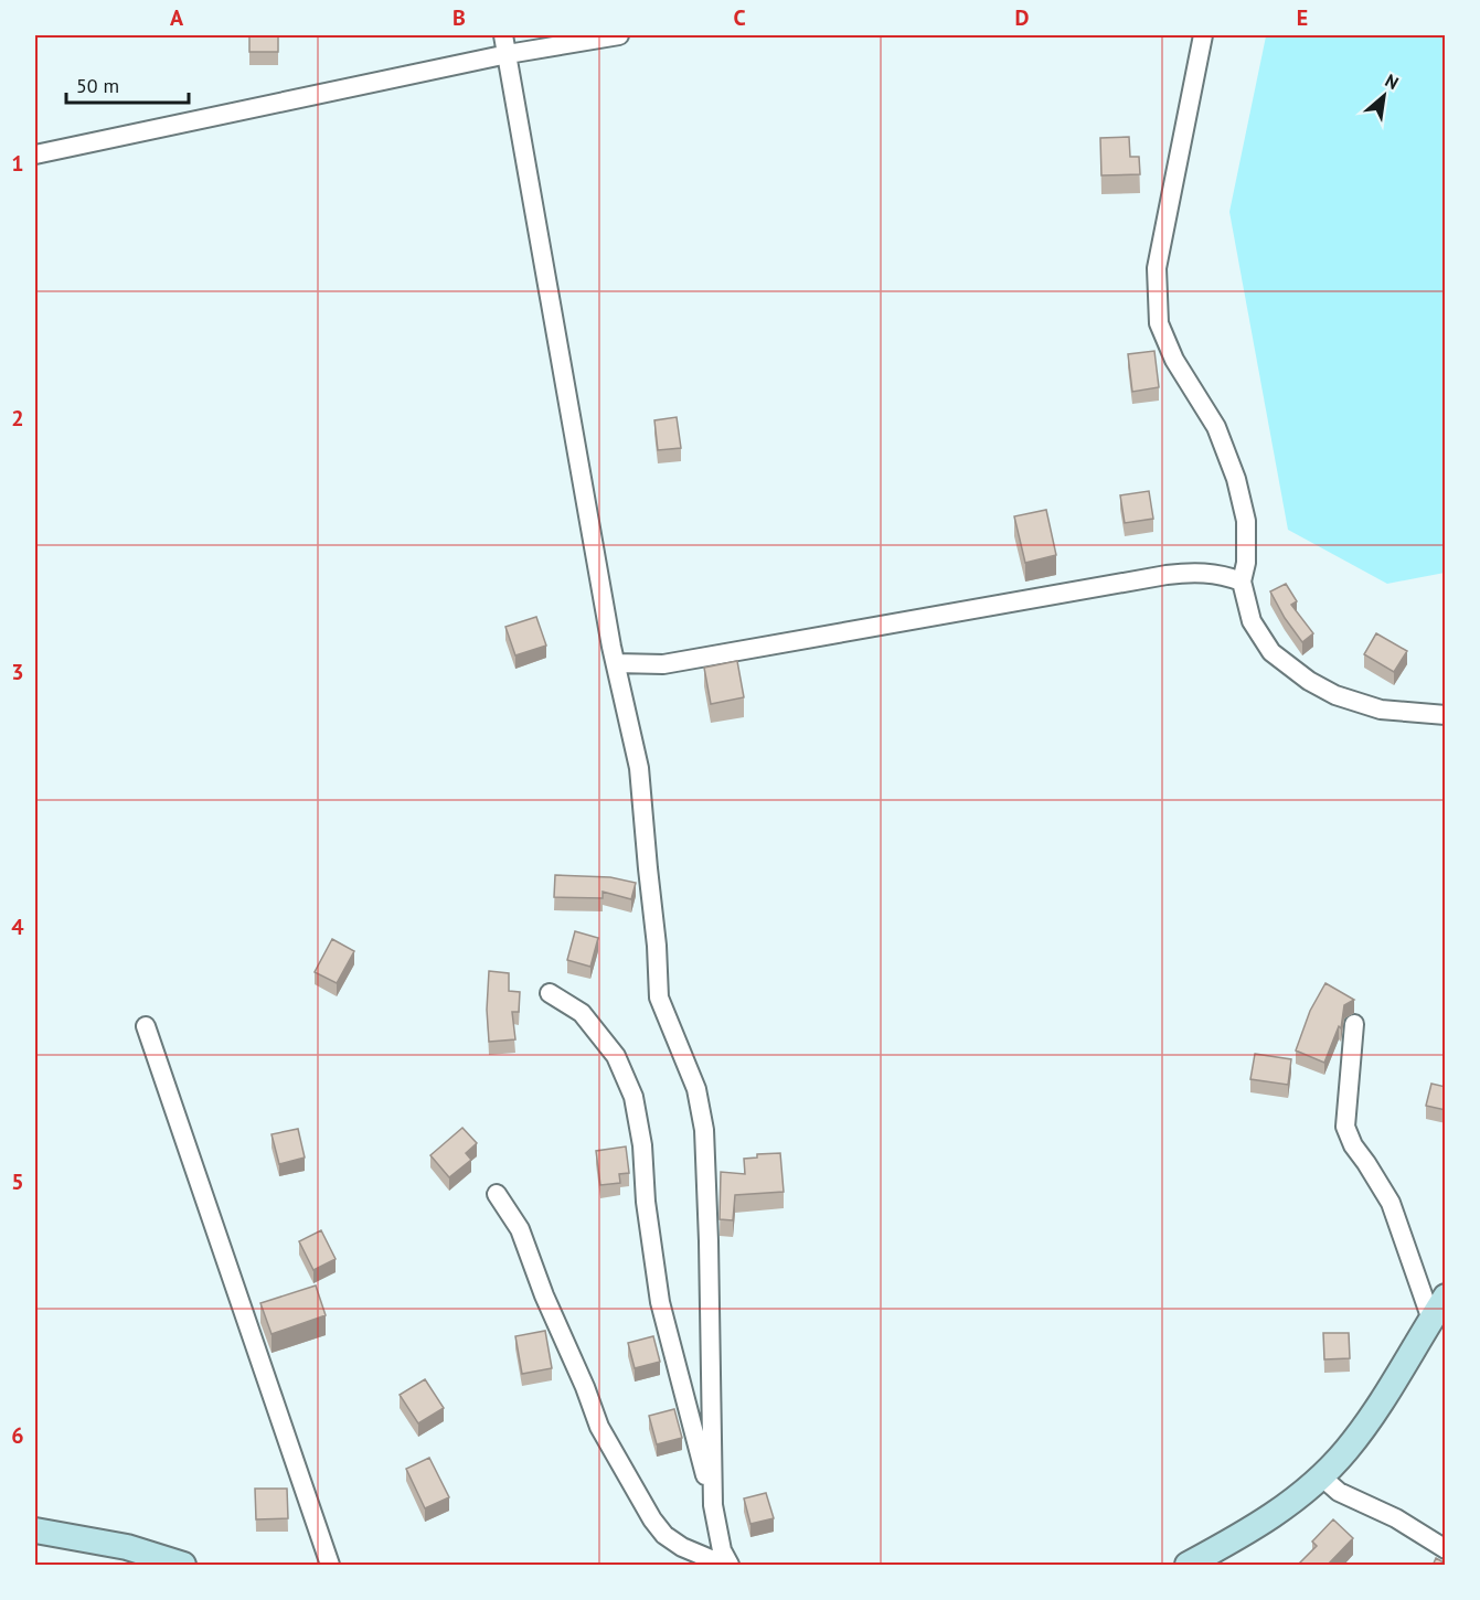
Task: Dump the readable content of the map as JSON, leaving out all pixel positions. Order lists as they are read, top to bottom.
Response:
{
  "scale_bar": "50 m",
  "north": "top right",
  "grid": {
    "columns": [
      "A",
      "B",
      "C",
      "D",
      "E"
    ],
    "rows": [
      "1",
      "2",
      "3",
      "4",
      "5",
      "6"
    ]
  }
}
